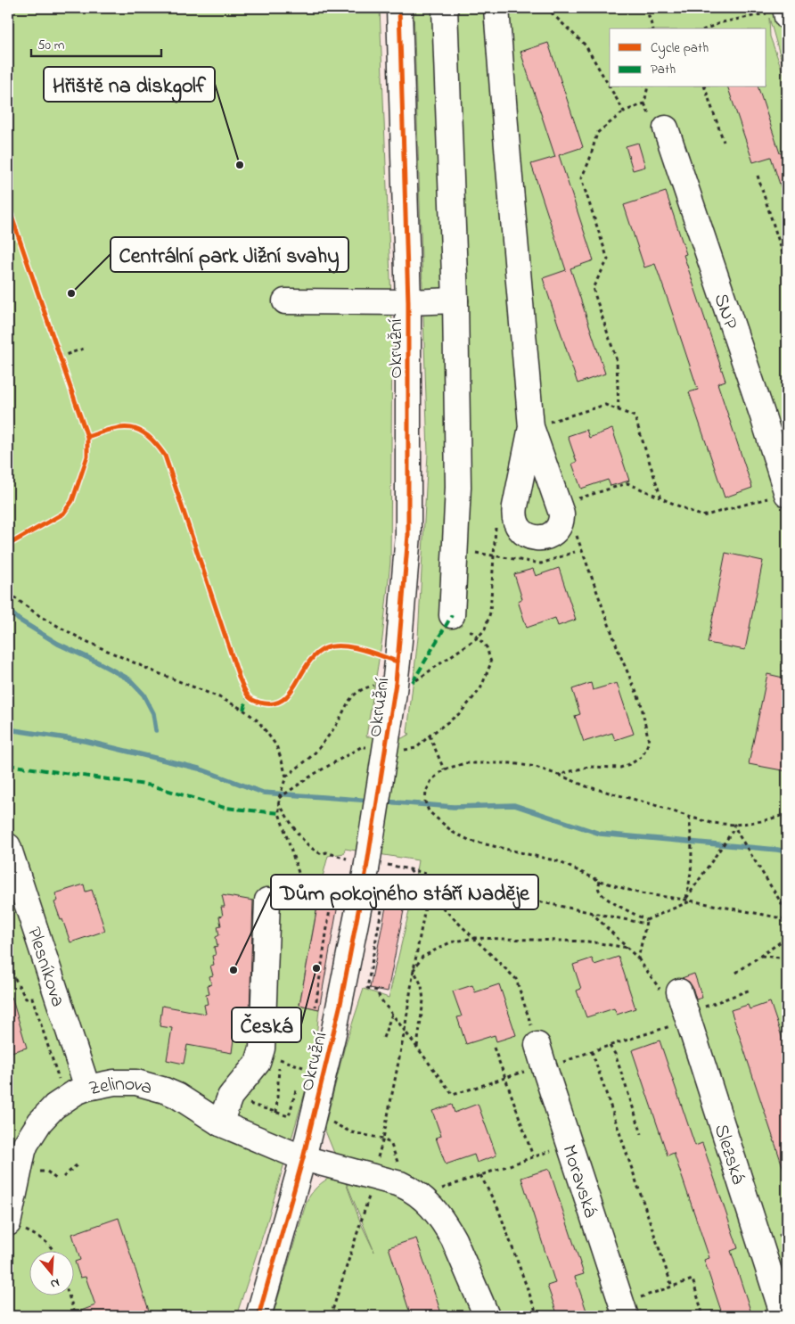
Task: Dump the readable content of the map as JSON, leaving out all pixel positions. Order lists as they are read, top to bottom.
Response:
{
  "streets": {
    "street": [
      "SNP",
      "Okružní",
      "Plesníkova",
      "Zelinova",
      "Slezská",
      "Moravská"
    ]
  },
  "crossings": [
    ["Okružní", "Zelinova"],
    ["Plesníkova", "Zelinova"]
  ],
  "places": [
    "Hřiště na diskgolf",
    "Centrální park Jižní svahy",
    "Česká",
    "Dům pokojného stáří Naděje"
  ],
  "legend": ["Cycle path", "Path"],
  "scale_bar": "50 m",
  "north": "bottom"
}
